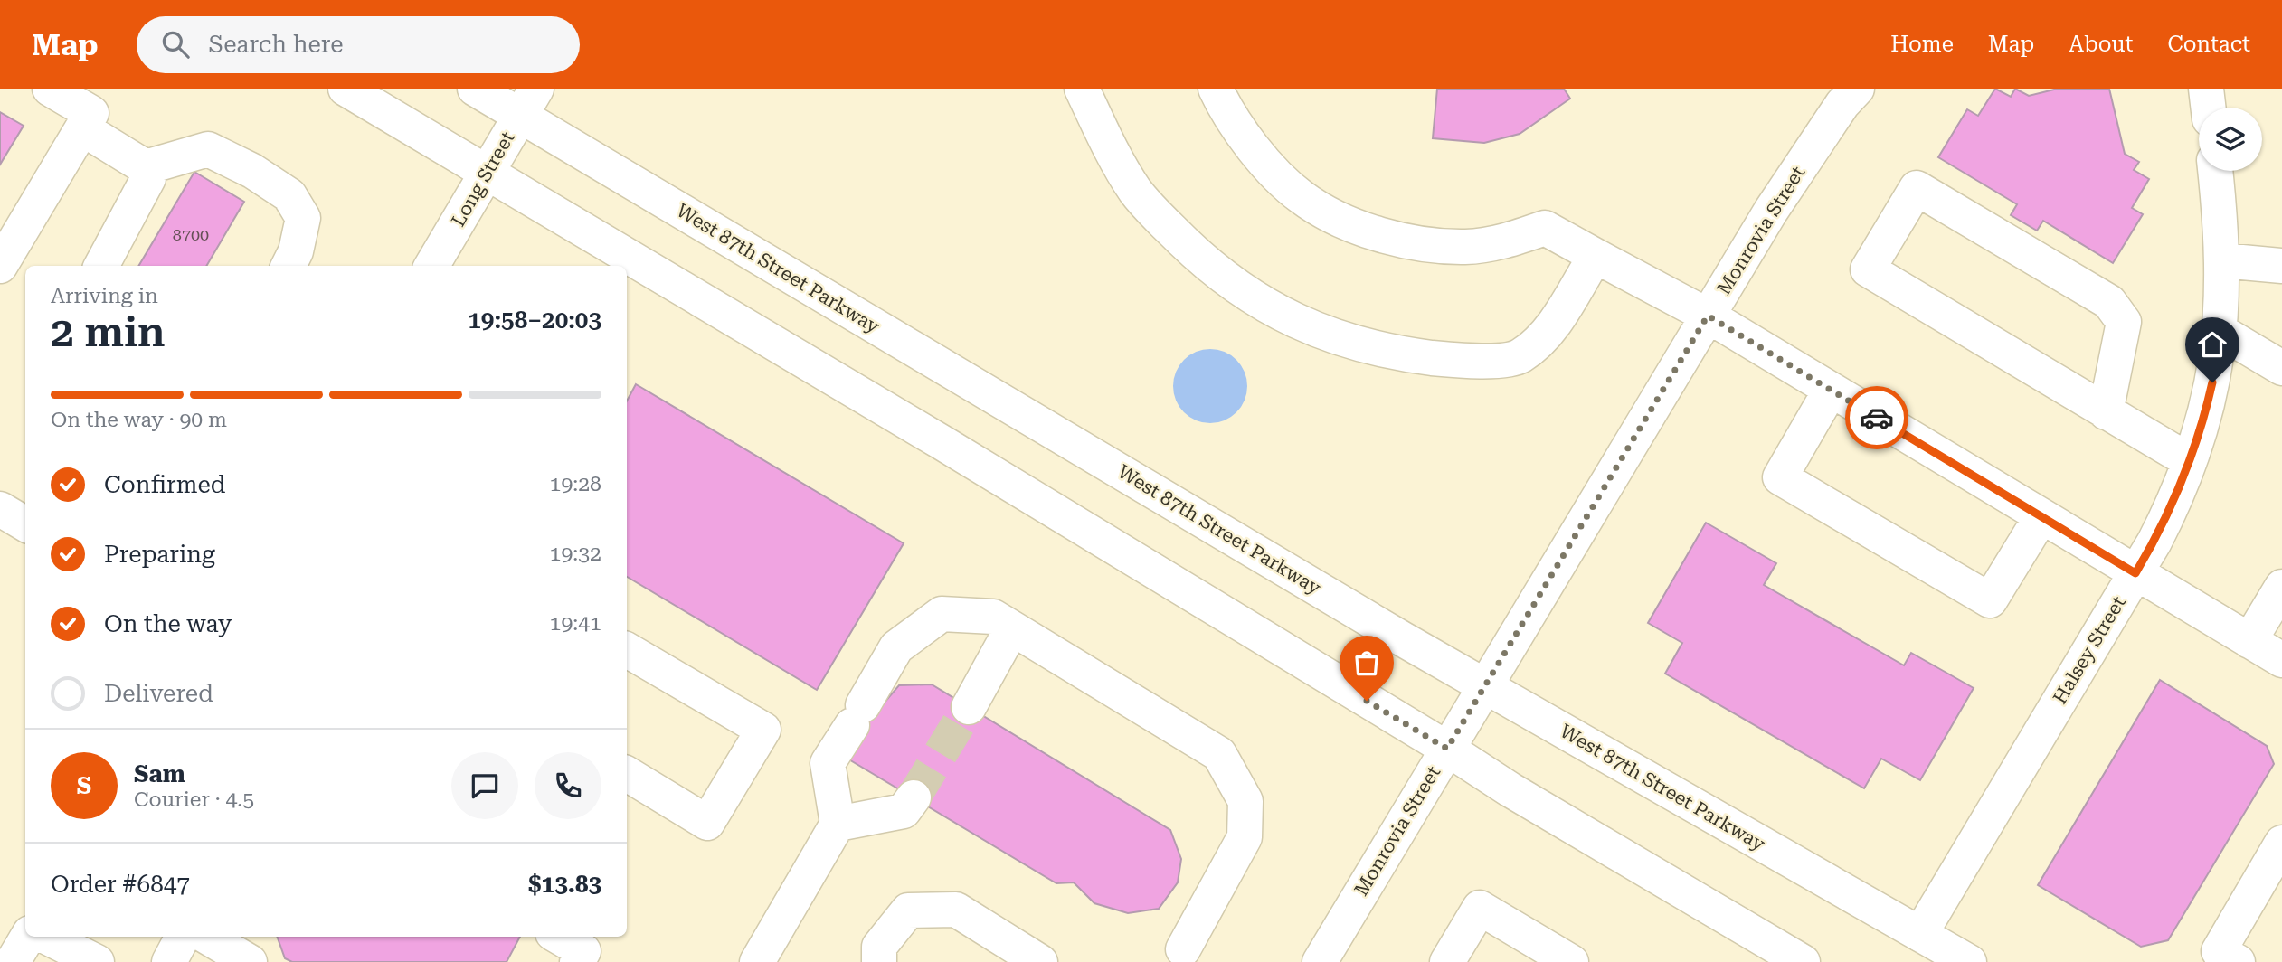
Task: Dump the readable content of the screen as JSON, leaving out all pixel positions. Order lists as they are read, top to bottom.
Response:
{
  "streets": {
    "main road": [
      "Long Street",
      "Monrovia Street",
      "West 87th Street Parkway",
      "Halsey Street"
    ]
  },
  "crossings": [
    ["Long Street", "West 87th Street Parkway"],
    ["Monrovia Street", "West 87th Street Parkway"],
    ["West 87th Street Parkway", "Halsey Street"]
  ],
  "house_numbers": ["8700"],
  "page": {
    "header": "Map",
    "search": "Search here",
    "nav": [
      "Home",
      "Map",
      "About",
      "Contact"
    ],
    "heading": ["2 min", "Arriving in", "19:58–20:03"],
    "panel": [
      "Sam",
      "Courier · 4.5",
      "Order #6847",
      "$13.83"
    ],
    "bar": "On the way · 90 m",
    "list": [
      ["Confirmed", "19:28"],
      ["Preparing", "19:32"],
      ["On the way", "19:41"],
      "Delivered"
    ],
    "round": "S"
  }
}
